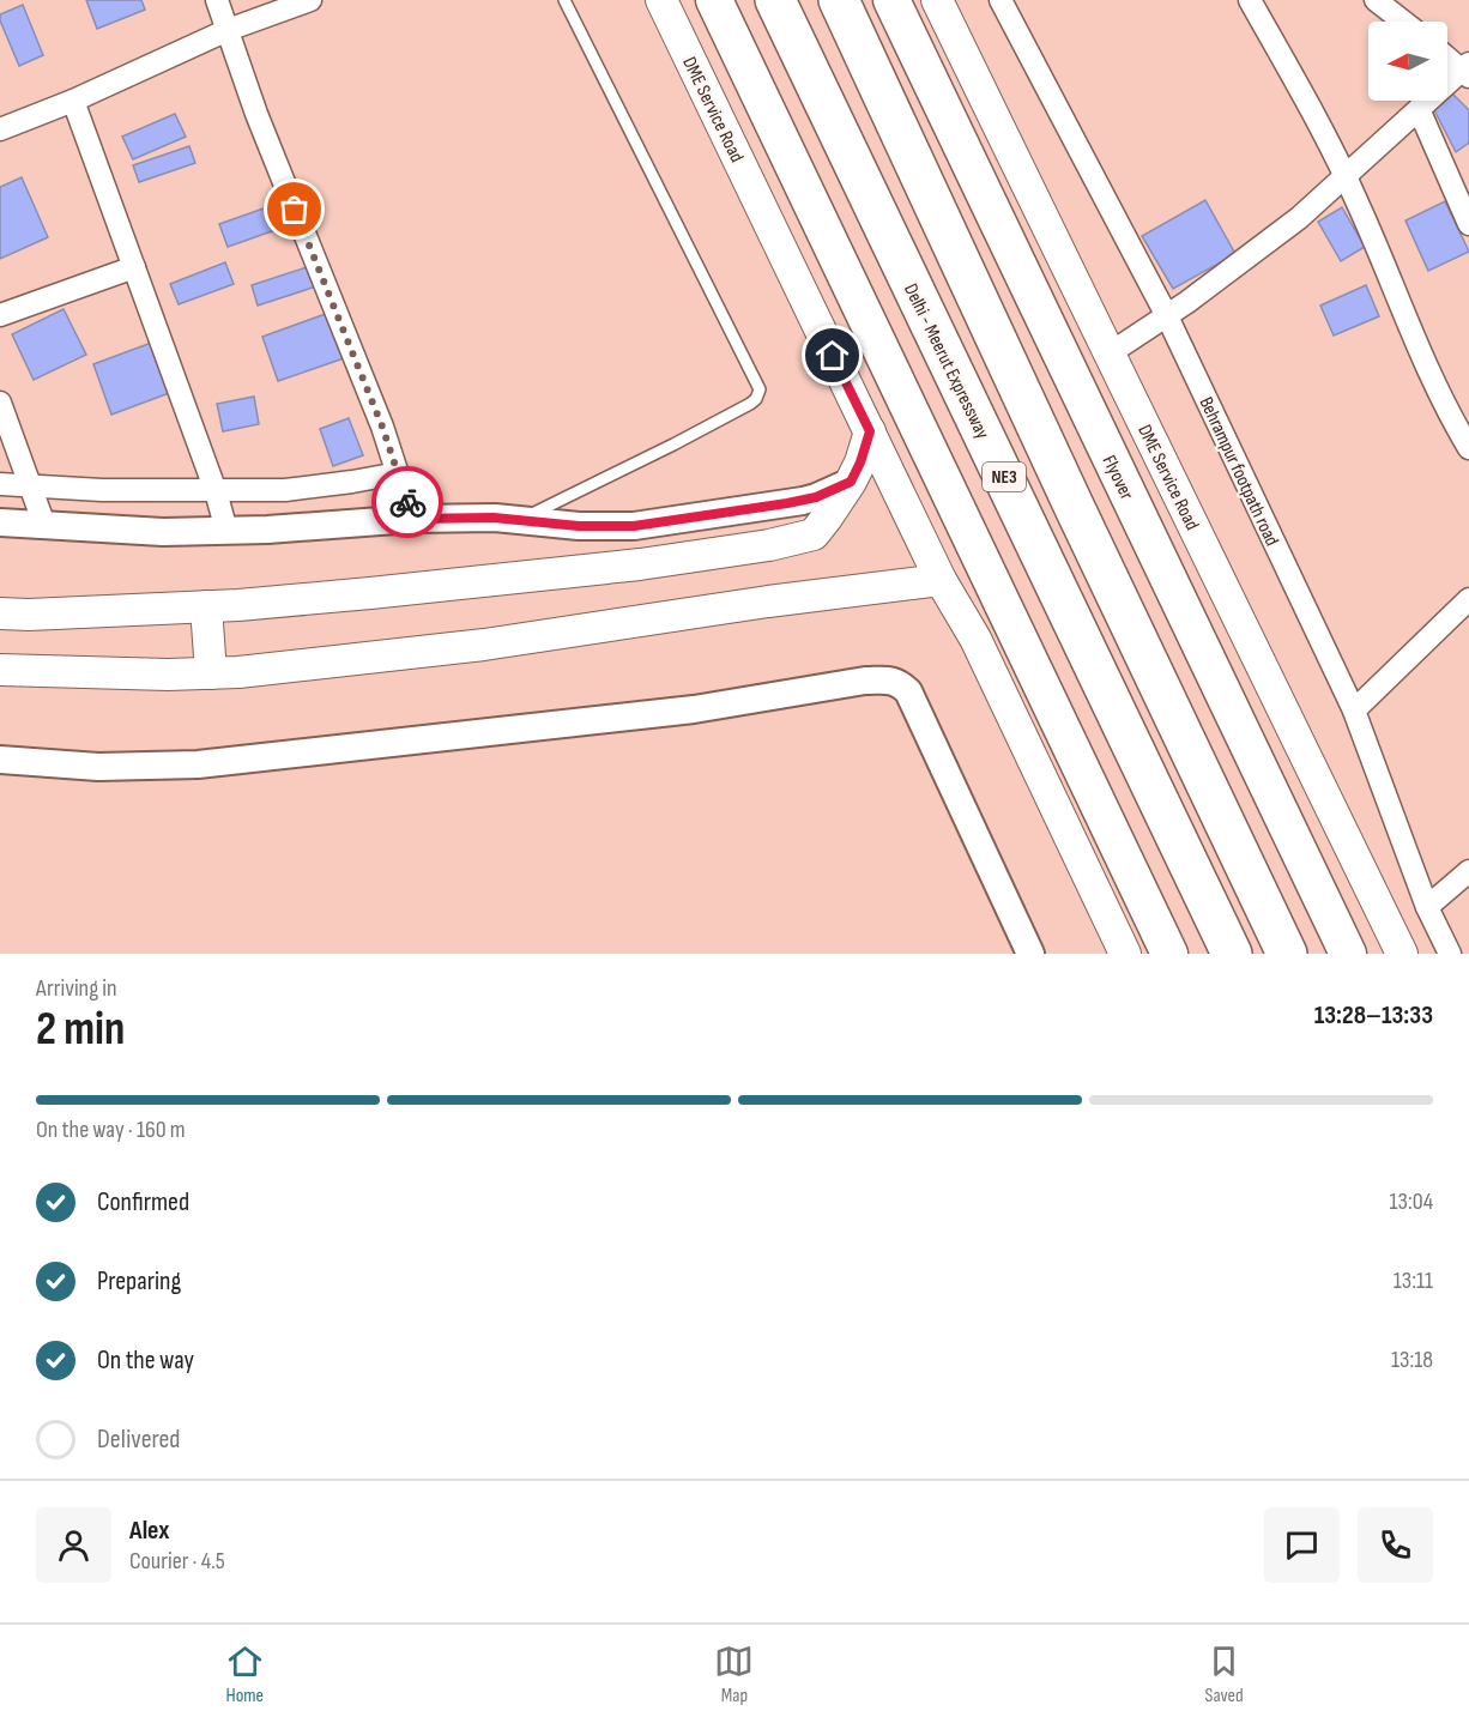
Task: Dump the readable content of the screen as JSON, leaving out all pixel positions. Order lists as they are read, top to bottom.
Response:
{
  "streets": {
    "highway": ["Delhi - Meerut Expressway", "NE3", "Flyover"],
    "main road": ["DME Service Road"],
    "street": ["Behrampur footpath road"]
  },
  "north": "left",
  "page": {
    "heading": ["2 min", "Arriving in", "13:28–13:33"],
    "panel": ["Alex", "Courier · 4.5"],
    "bar": "On the way · 160 m",
    "list": [
      ["Confirmed", "13:04"],
      ["Preparing", "13:11"],
      ["On the way", "13:18"],
      "Delivered"
    ],
    "tabs": ["Home", "Map", "Saved"]
  }
}
